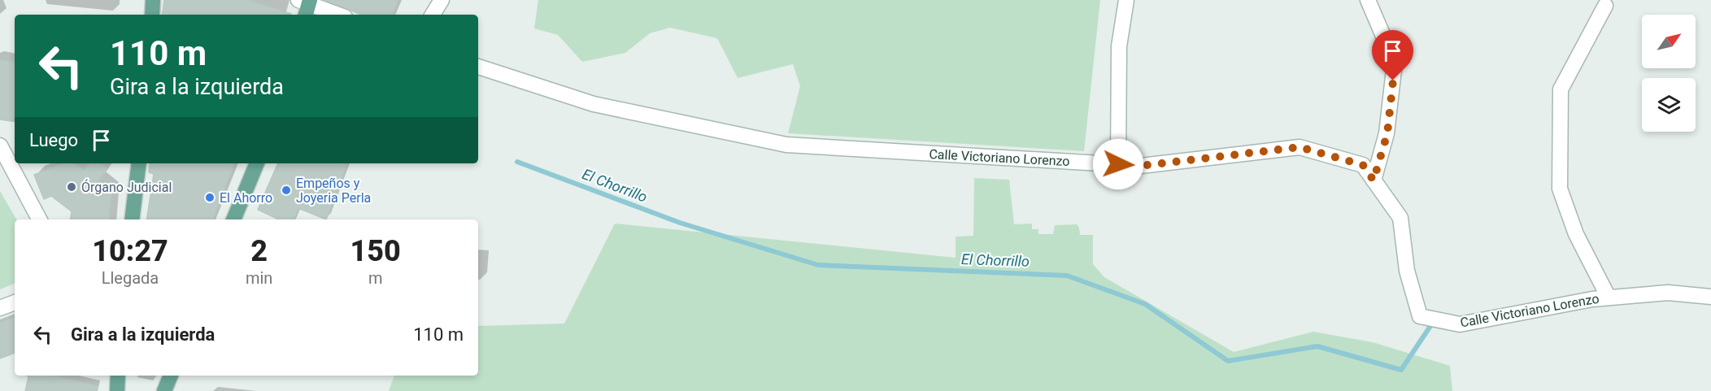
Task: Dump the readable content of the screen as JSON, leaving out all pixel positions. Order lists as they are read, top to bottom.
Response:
{
  "streets": {
    "street": ["Calle Victoriano Lorenzo"]
  },
  "water": ["El Chorrillo"],
  "places": ["Órgano Judicial", "Empeños y Joyeria Perla", "El Ahorro"],
  "north": "top right",
  "page": {
    "turn": ["110 m", "Gira a la izquierda"],
    "then": "Luego",
    "eta": [
      "10:27",
      "Llegada",
      "2",
      "min",
      "150",
      "m"
    ],
    "list": [
      {
        "name": "Gira a la izquierda",
        "value": "110 m"
      }
    ]
  }
}
